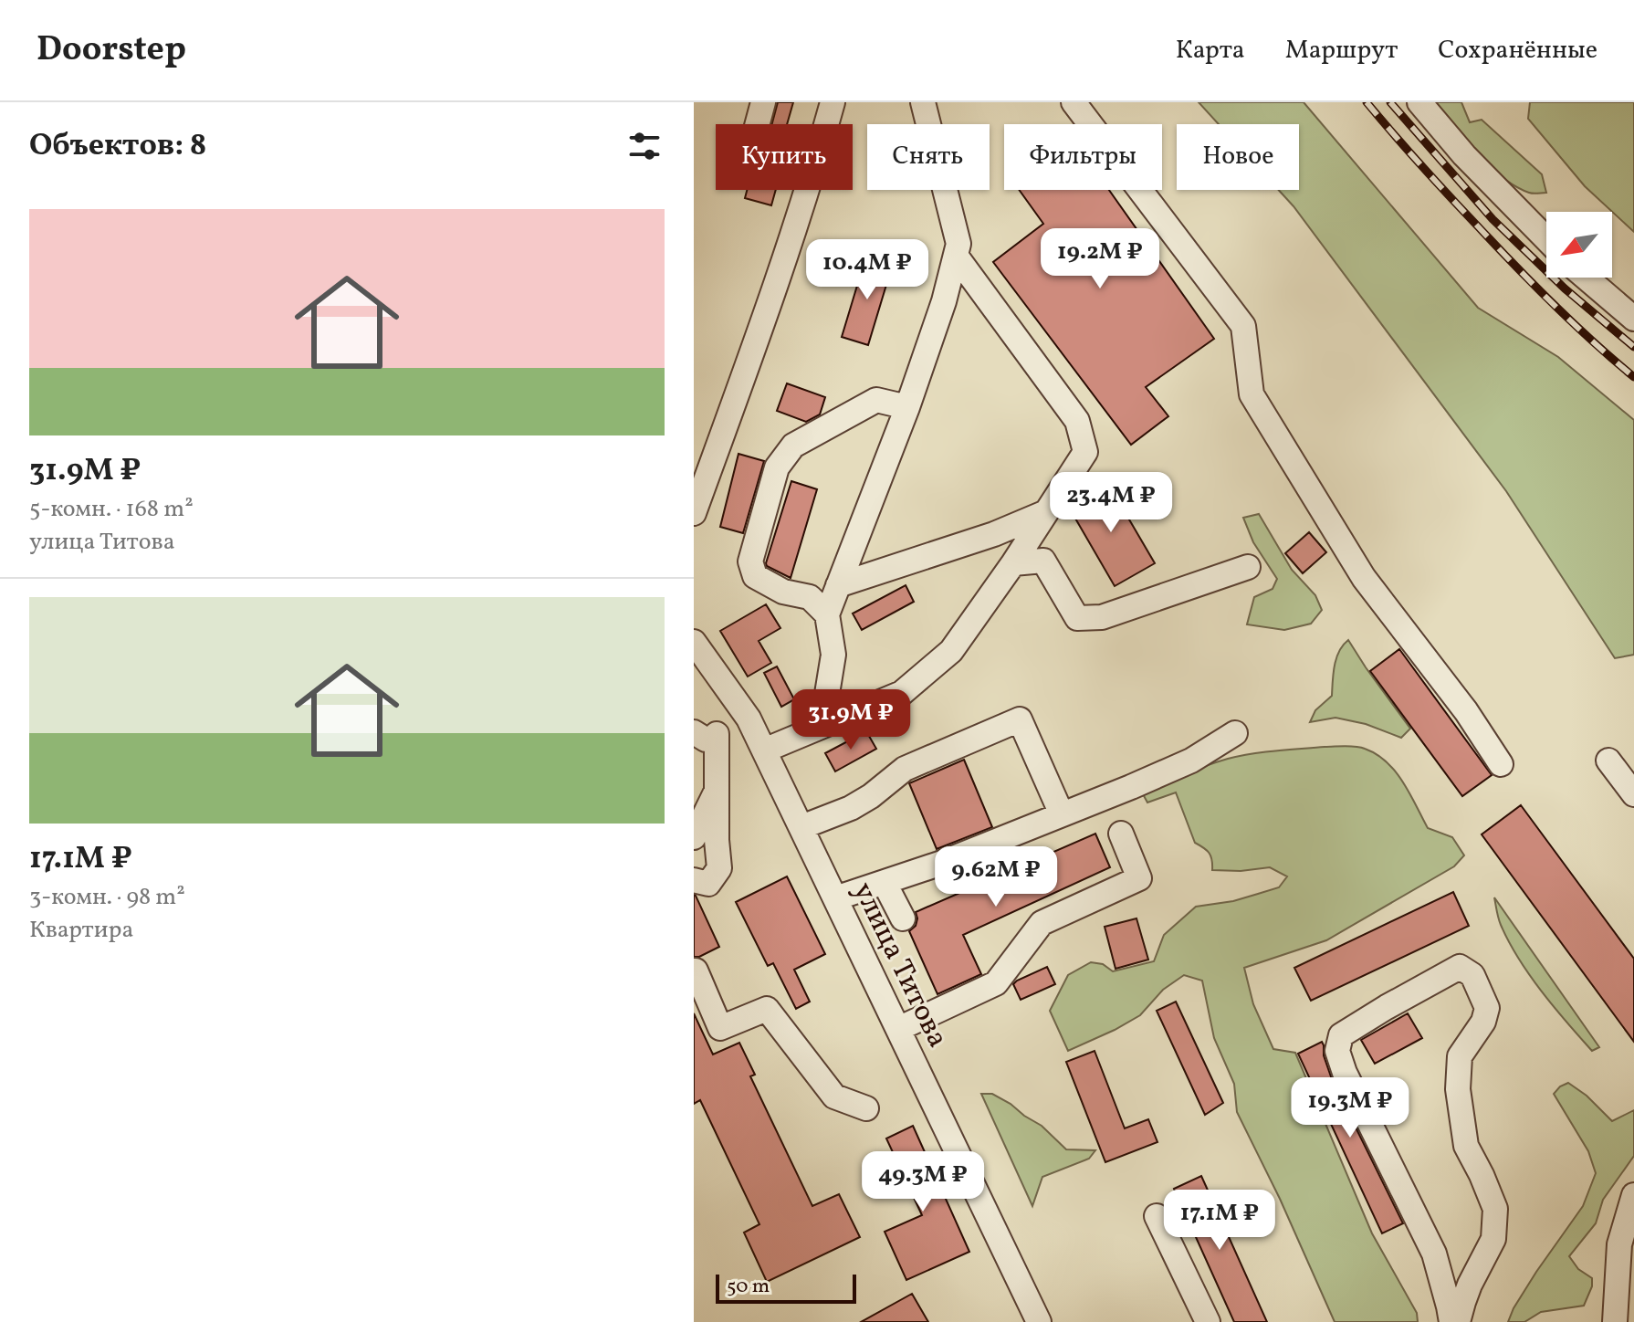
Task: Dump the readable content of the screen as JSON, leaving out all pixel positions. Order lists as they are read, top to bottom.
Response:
{
  "streets": {
    "street": ["улица Титова"]
  },
  "scale_bar": "50 m",
  "north": "bottom left",
  "page": {
    "header": "Doorstep",
    "nav": ["Карта", "Маршрут", "Сохранённые"],
    "heading": "Объектов: 8",
    "chip": [
      "Купить",
      "Снять",
      "Фильтры",
      "Новое"
    ],
    "list": [
      {
        "name": "31.9M ₽",
        "note": "5-комн. · 168 m² · улица Титова"
      },
      {
        "name": "17.1M ₽",
        "note": "3-комн. · 98 m² · Квартира"
      }
    ],
    "price": [
      "19.2M ₽",
      "10.4M ₽",
      "23.4M ₽",
      "31.9M ₽",
      "9.62M ₽",
      "19.3M ₽",
      "49.3M ₽",
      "17.1M ₽"
    ],
    "scale": "50 m"
  }
}
